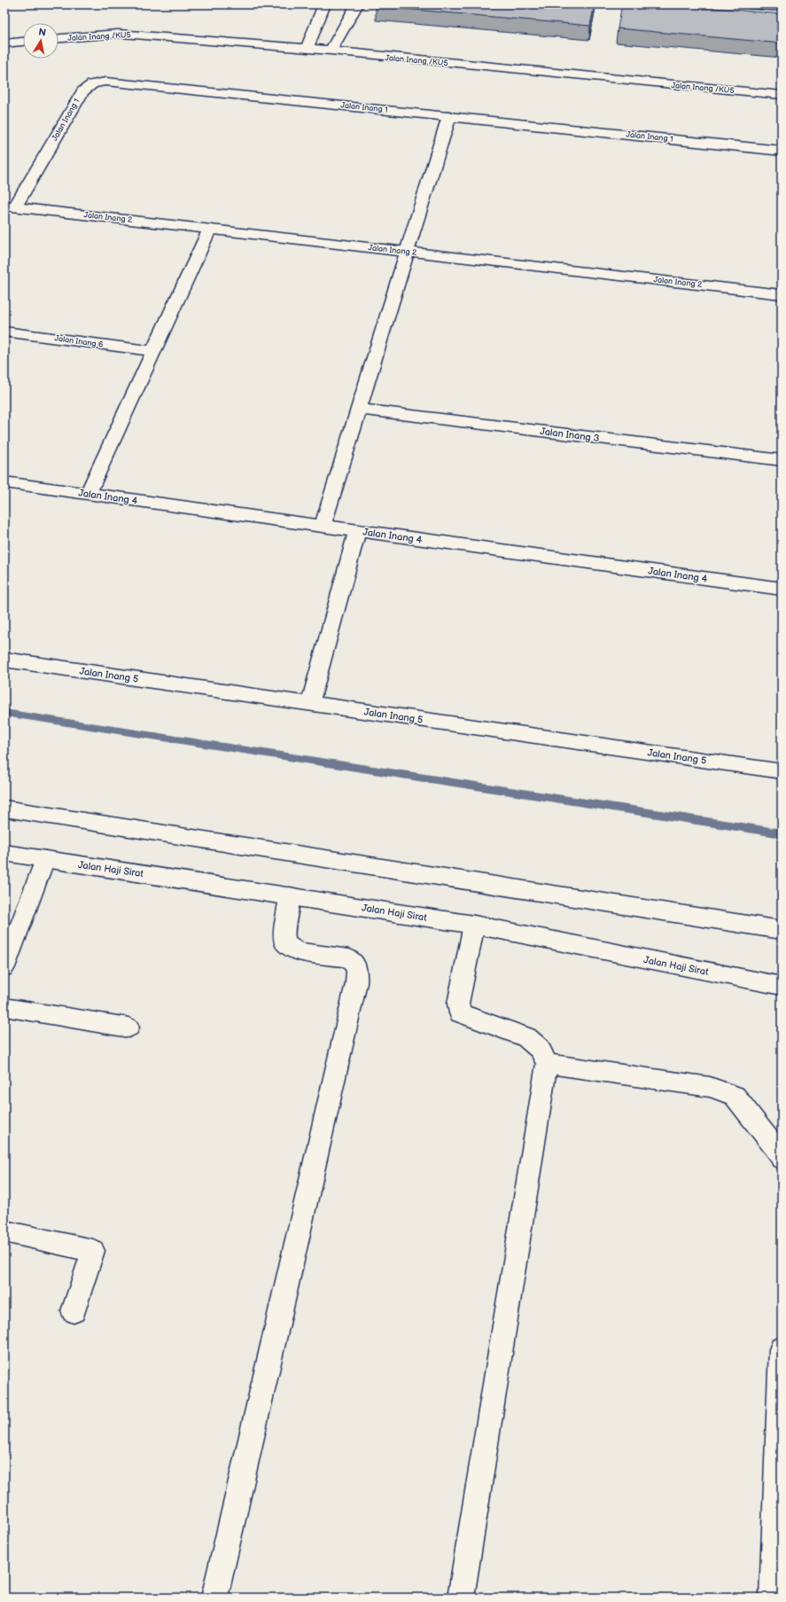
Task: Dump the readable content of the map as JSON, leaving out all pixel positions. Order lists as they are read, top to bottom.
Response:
{
  "streets": {
    "street": [
      "Jalan Inang /KU5",
      "Jalan Inang 1",
      "Jalan Inang 2",
      "Jalan Inang 6",
      "Jalan Inang 3",
      "Jalan Inang 4",
      "Jalan Inang 5",
      "Jalan Haji Sirat"
    ]
  },
  "crossings": [
    ["Jalan Inang 1", "Jalan Inang 2"]
  ],
  "north": "top"
}
